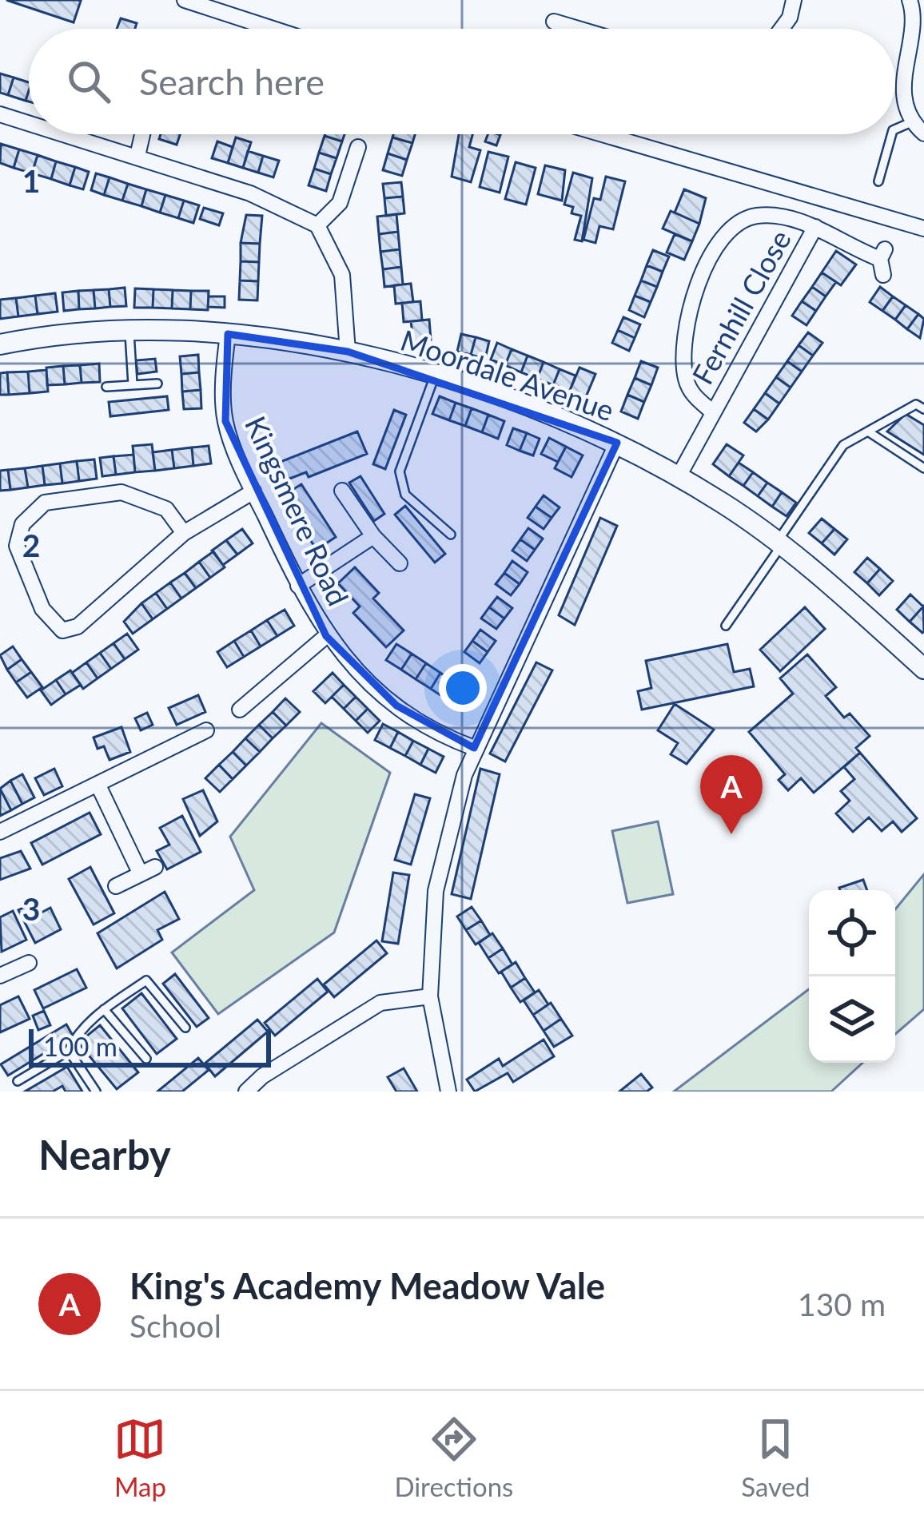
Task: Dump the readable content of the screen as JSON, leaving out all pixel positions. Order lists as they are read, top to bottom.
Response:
{
  "streets": {
    "street": ["Fernhill Close", "Moordale Avenue", "Kingsmere Road"]
  },
  "crossings": [
    ["Fernhill Close", "Moordale Avenue"],
    ["Moordale Avenue", "Kingsmere Road"]
  ],
  "scale_bar": "100 m",
  "page": {
    "search": "Search here",
    "pins": "A",
    "scale": "100 m",
    "heading": "Nearby",
    "list": [
      {
        "mark": "A",
        "name": "King's Academy Meadow Vale",
        "note": "School",
        "value": "130 m"
      }
    ],
    "nav": ["Map", "Directions", "Saved"]
  },
  "grid": {
    "rows": ["1", "2", "3"]
  }
}
